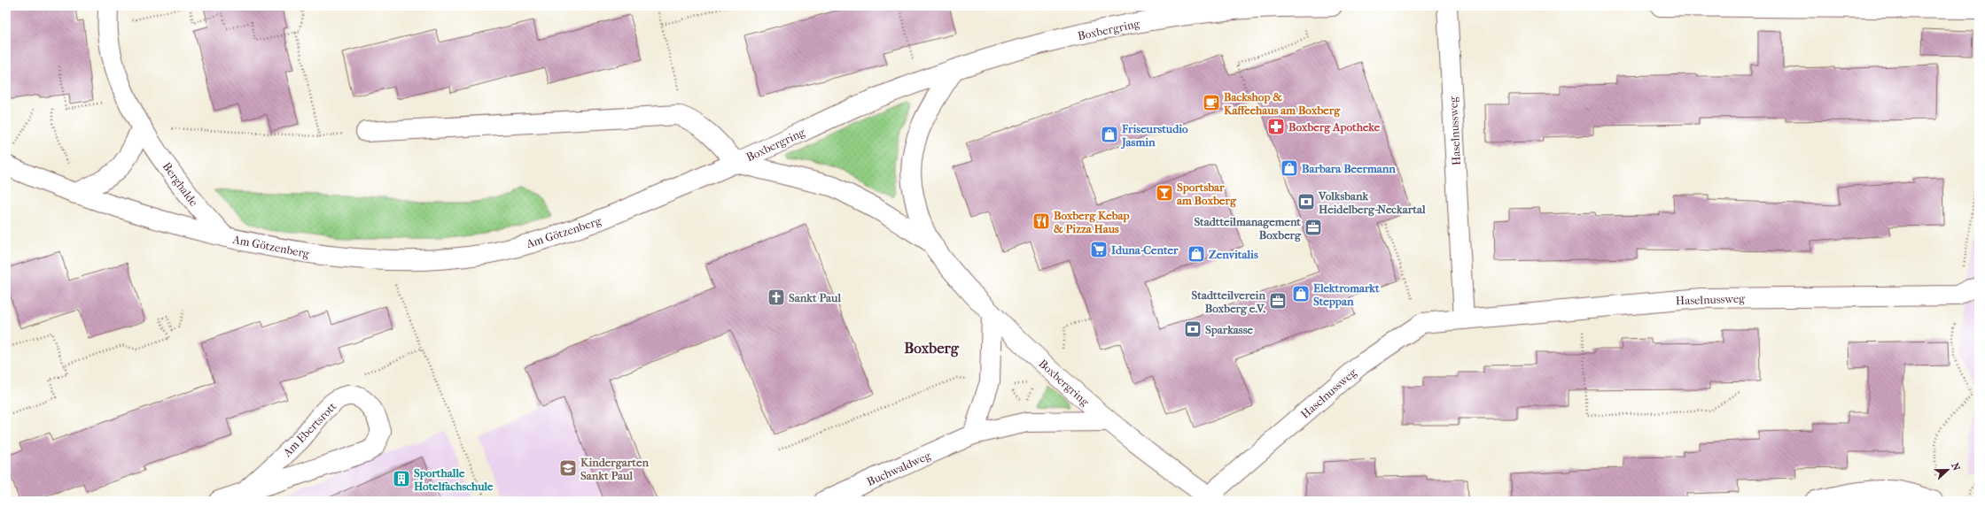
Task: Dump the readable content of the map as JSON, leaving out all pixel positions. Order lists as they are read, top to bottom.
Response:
{
  "streets": {
    "street": [
      "Boxbergring",
      "Haselnussweg",
      "Berghalde",
      "Am Götzenberg",
      "Am Ebertsrott",
      "Buchwaldweg"
    ]
  },
  "crossings": [
    ["Boxbergring", "Haselnussweg"],
    ["Boxbergring", "Am Götzenberg"],
    ["Boxbergring", "Buchwaldweg"],
    ["Berghalde", "Am Götzenberg"]
  ],
  "districts": ["Boxberg"],
  "places": {
    "cafe": ["Backshop & Kaffeehaus am Boxberg"],
    "pharmacy": ["Boxberg Apotheke"],
    "shop": [
      "Friseurstudio Jasmin",
      "Barbara Beermann",
      "Zenvitalis",
      "Elektromarkt Steppan"
    ],
    "bar": ["Sportsbar am Boxberg"],
    "bank": ["Volksbank Heidelberg-Neckartal", "Sparkasse"],
    "restaurant": ["Boxberg Kebap & Pizza Haus"],
    "office": ["Stadtteilmanagement Boxberg", "Stadtteilverein Boxberg e.V."],
    "supermarket": ["Iduna-Center"],
    "church": ["Sankt Paul"],
    "school or university": ["Kindergarten Sankt Paul"],
    "building": ["Sporthalle Hotelfachschule"]
  },
  "north": "right"
}
